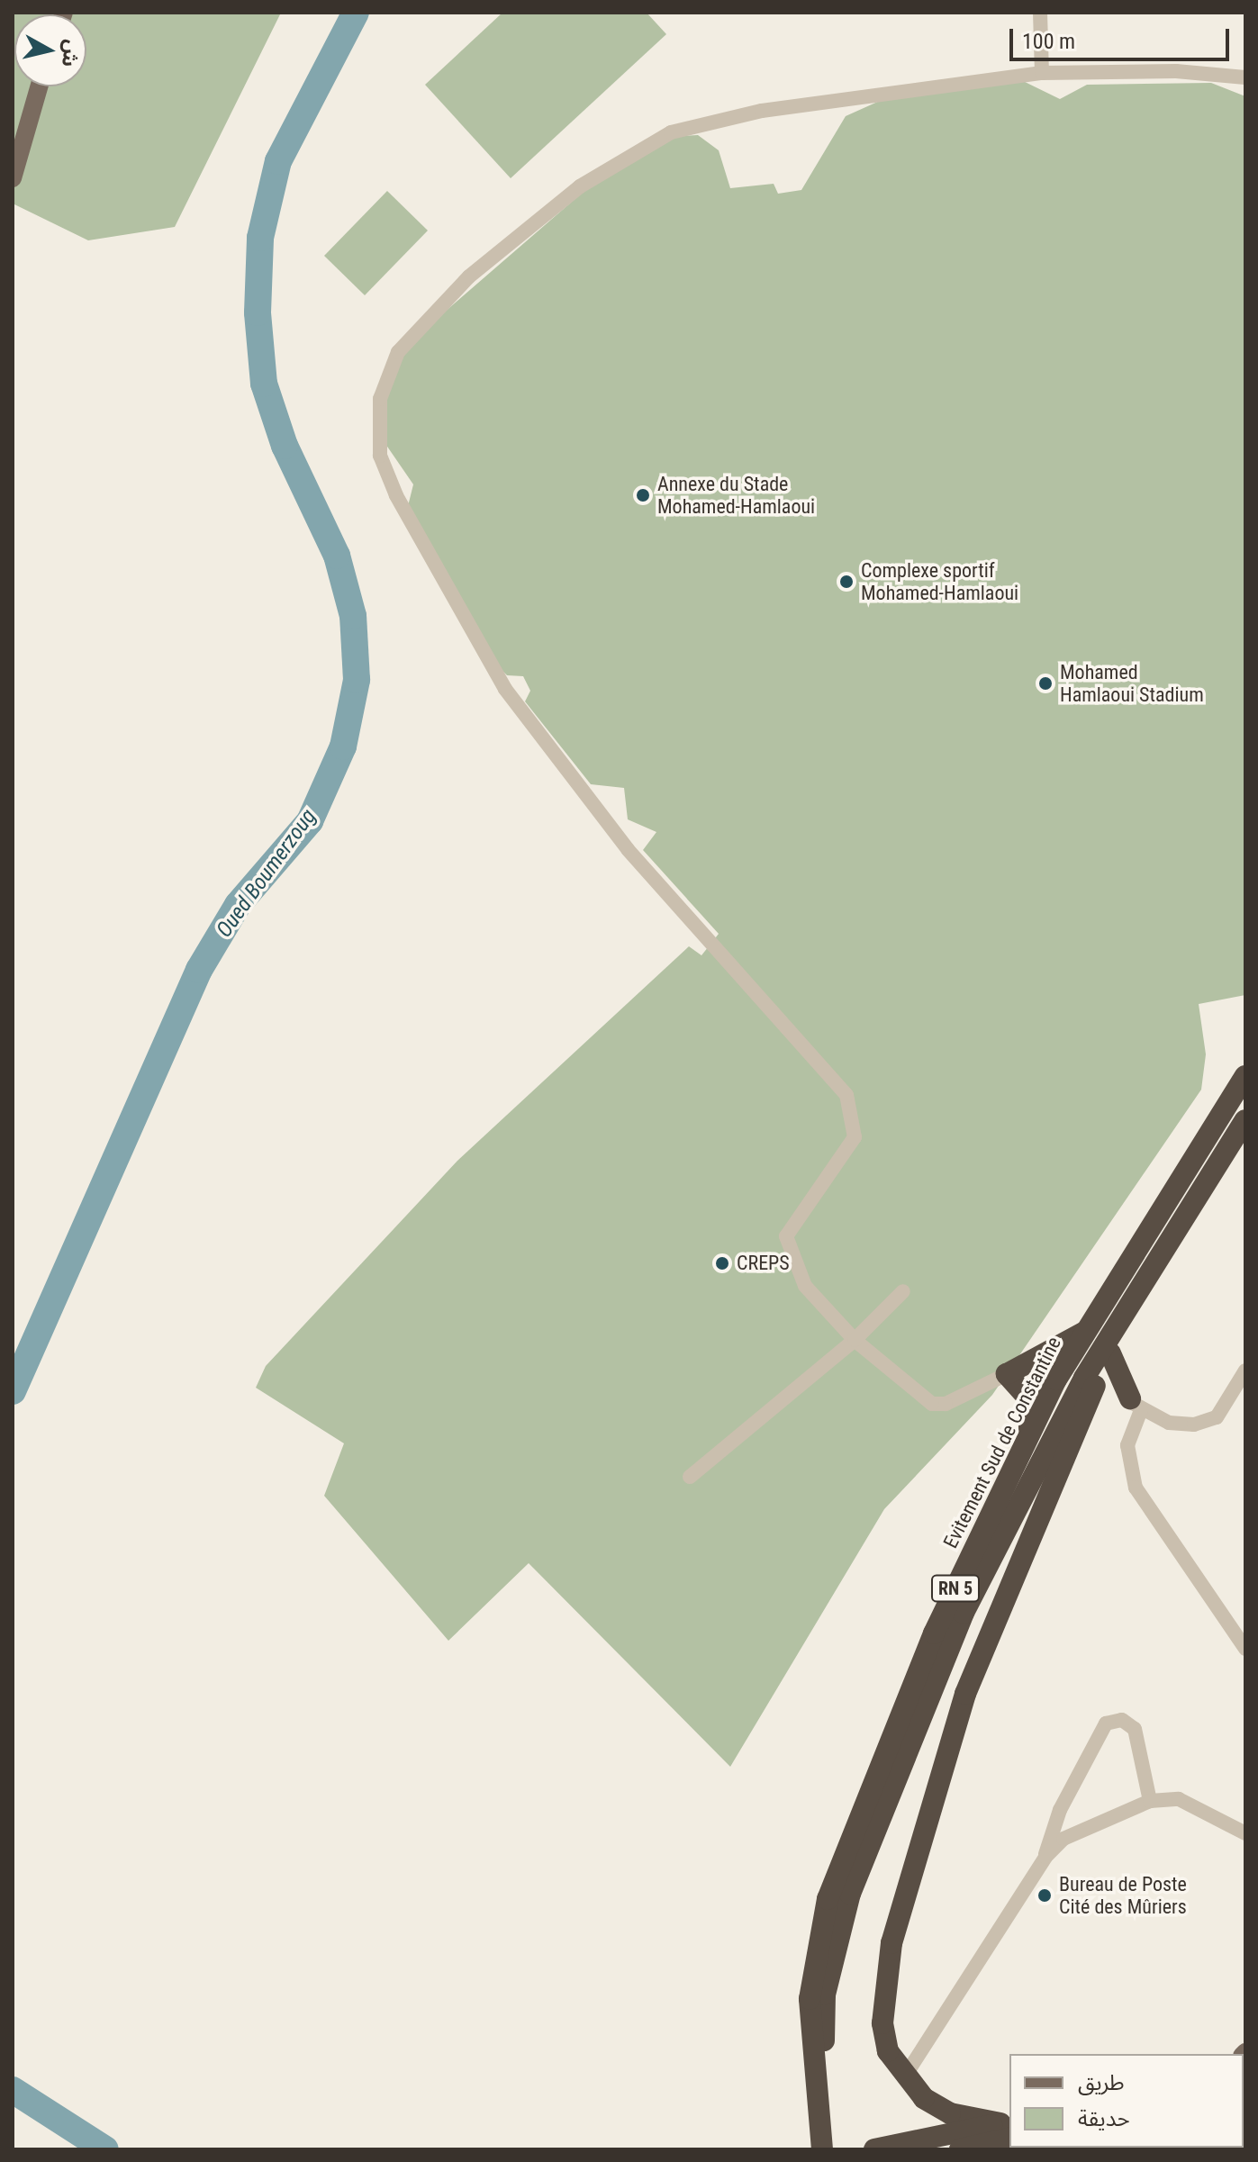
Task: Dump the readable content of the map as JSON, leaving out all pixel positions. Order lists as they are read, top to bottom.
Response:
{
  "streets": {
    "highway": ["Evitement Sud de Constantine", "RN 5"]
  },
  "water": ["Oued Boumerzoug"],
  "places": [
    "Annexe du Stade Mohamed-Hamlaoui",
    "Complexe sportif Mohamed-Hamlaoui",
    "Mohamed Hamlaoui Stadium",
    "CREPS",
    "Bureau de Poste Cité des Mûriers"
  ],
  "legend": ["طريق", "حديقة"],
  "scale_bar": "100 m",
  "north": "right"
}
